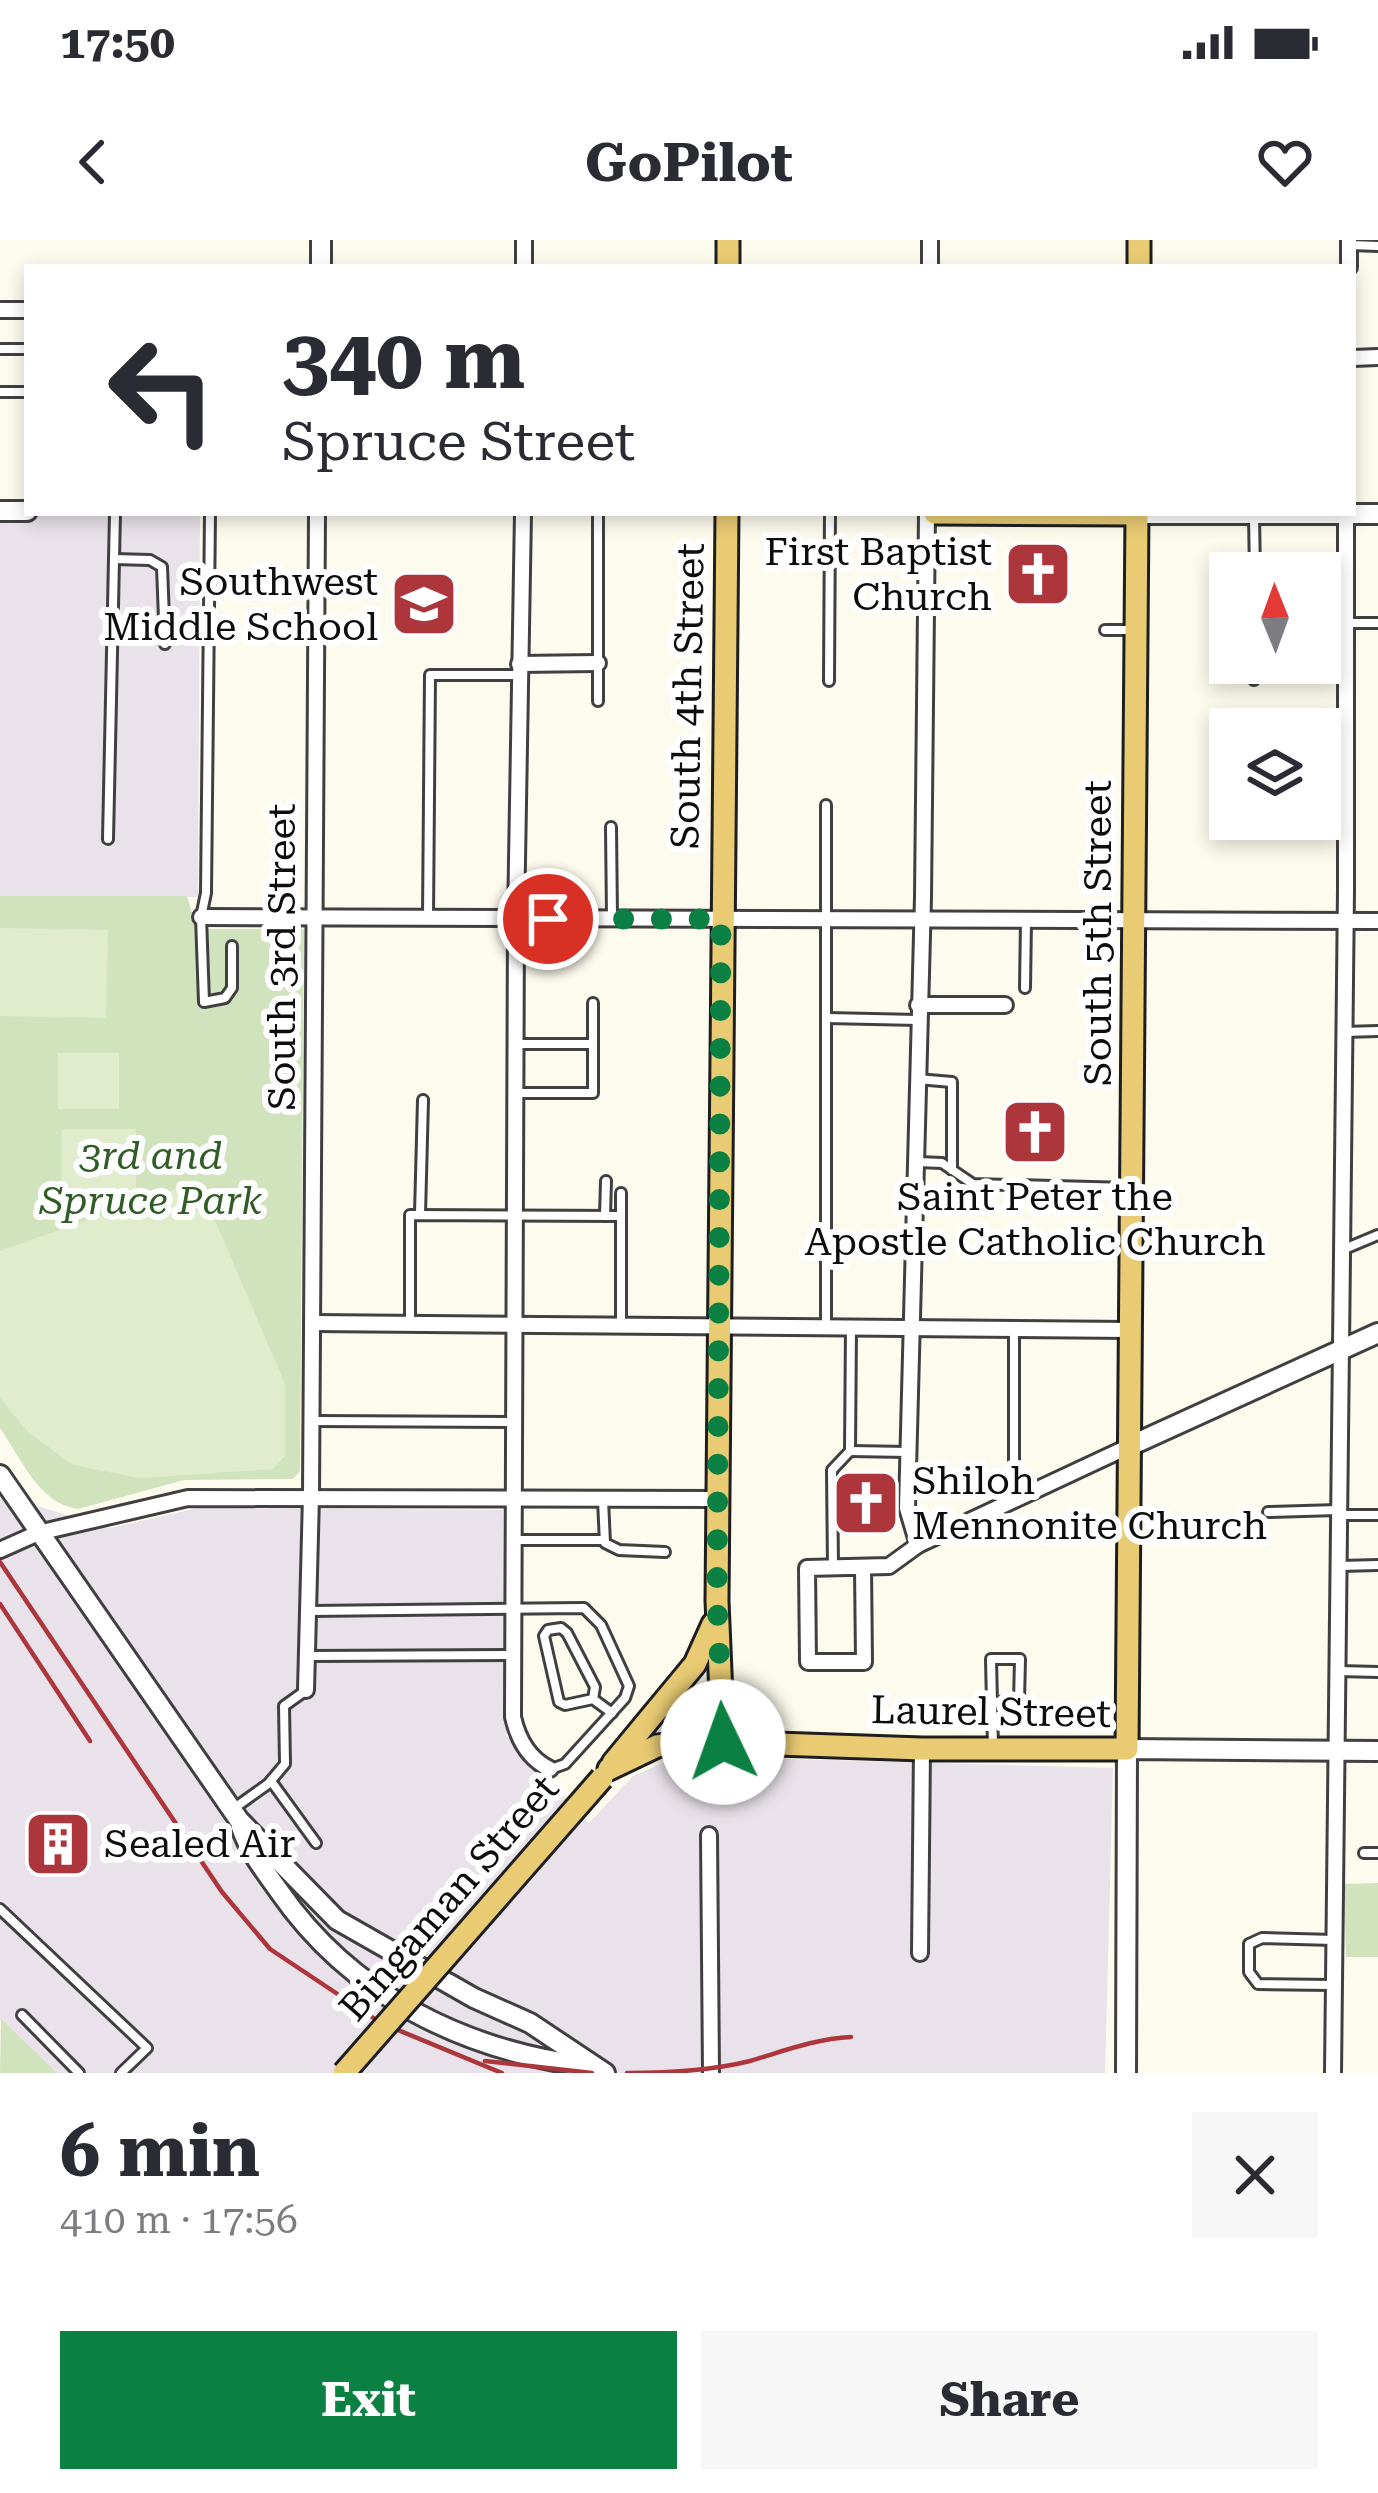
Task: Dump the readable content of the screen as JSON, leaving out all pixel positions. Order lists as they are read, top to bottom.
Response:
{
  "streets": {
    "main road": [
      "South 4th Street",
      "South 5th Street",
      "Laurel Street",
      "Bingaman Street"
    ],
    "street": ["South 3rd Street"]
  },
  "crossings": [
    ["South 4th Street", "Laurel Street"],
    ["South 4th Street", "Bingaman Street"],
    ["South 5th Street", "Laurel Street"],
    ["Laurel Street", "Bingaman Street"]
  ],
  "parks": ["3rd and Spruce Park"],
  "places": {
    "church": ["First Baptist Church", "Saint Peter the Apostle Catholic Church", "Shiloh Mennonite Church"],
    "school or university": ["Southwest Middle School"],
    "building": ["Sealed Air"]
  },
  "north": "top",
  "page": {
    "status": "17:50",
    "header": "GoPilot",
    "turn": ["340 m", "Spruce Street"],
    "heading": ["6 min", "410 m · 17:56"],
    "buttons": ["Exit", "Share"]
  }
}
